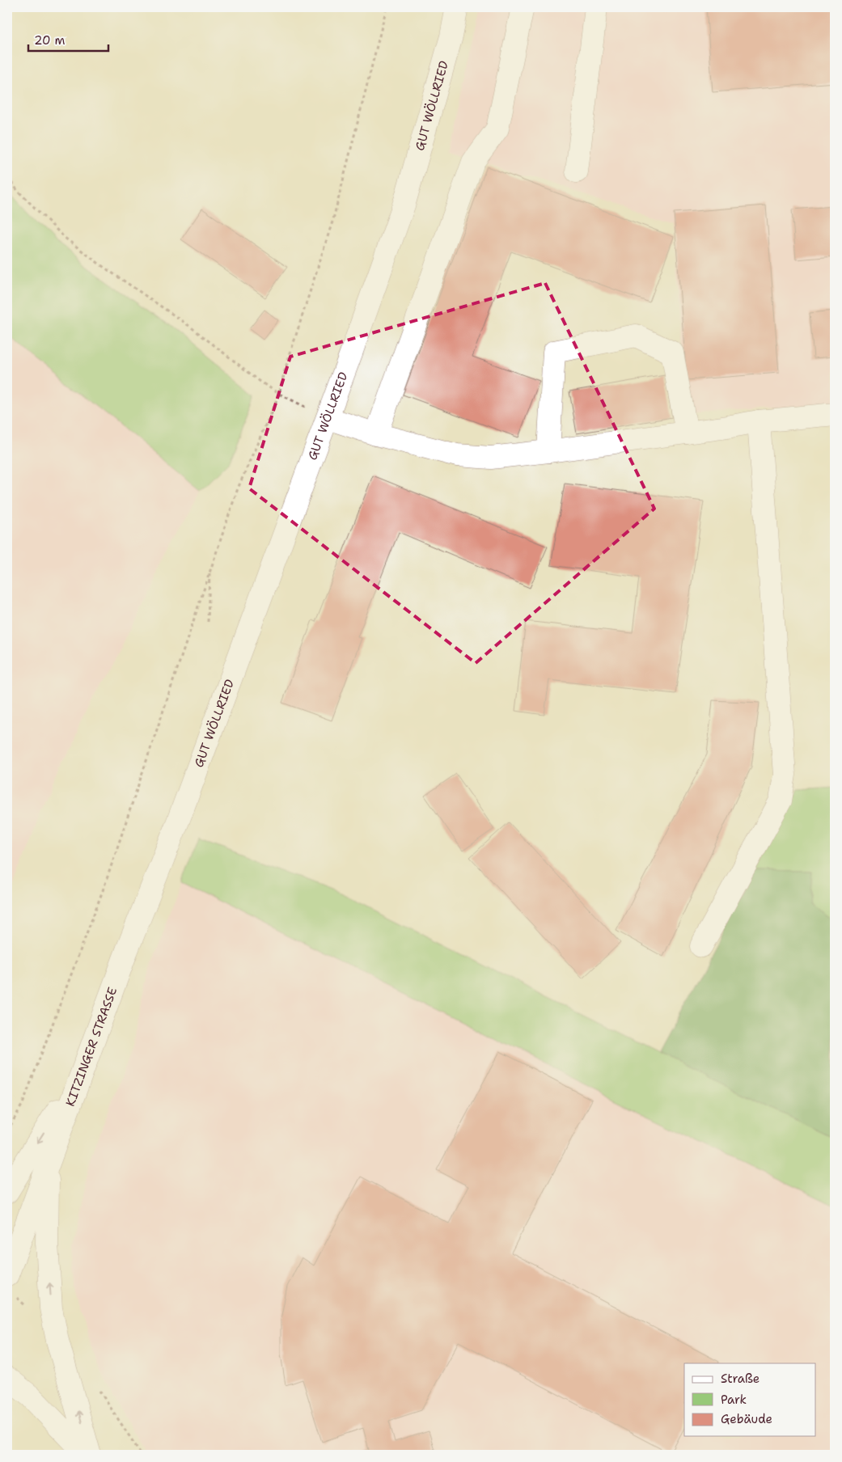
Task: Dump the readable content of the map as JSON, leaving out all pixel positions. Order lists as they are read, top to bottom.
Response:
{
  "streets": {
    "street": ["GUT WÖLLRIED", "KITZINGER STRASSE"]
  },
  "crossings": [
    ["GUT WÖLLRIED", "KITZINGER STRASSE"]
  ],
  "legend": ["Straße", "Park", "Gebäude"],
  "scale_bar": "20 m"
}
